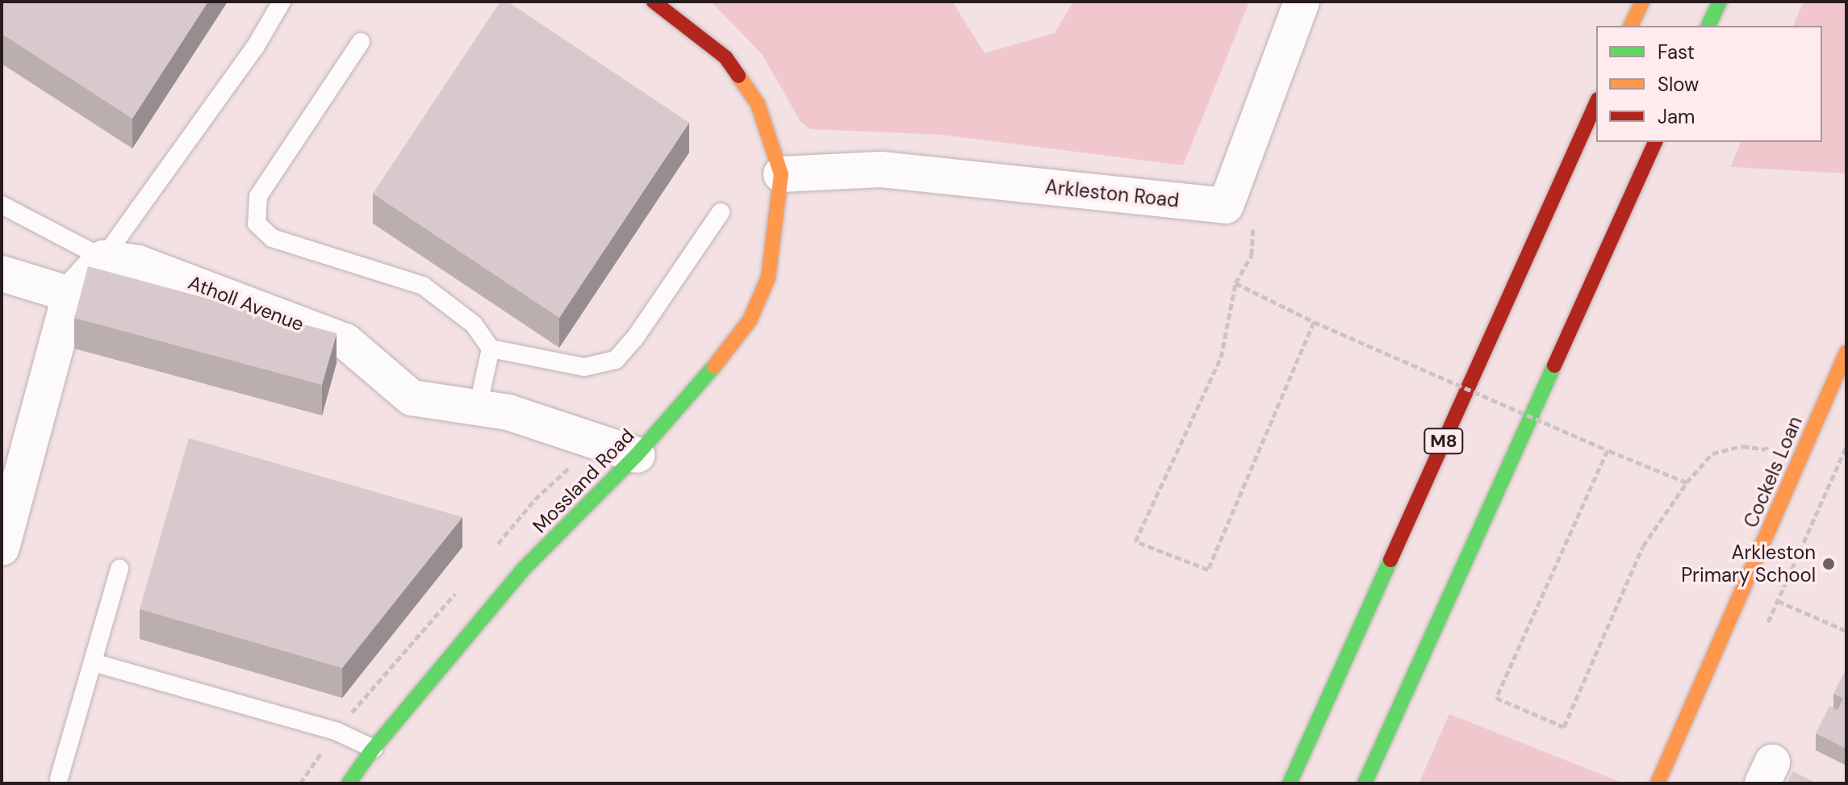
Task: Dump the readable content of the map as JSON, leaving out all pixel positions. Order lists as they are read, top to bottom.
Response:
{
  "streets": {
    "main road": ["M8", "Cockels Loan", "Mossland Road"],
    "street": ["Arkleston Road", "Atholl Avenue"]
  },
  "crossings": [
    ["Arkleston Road", "Mossland Road"],
    ["Atholl Avenue", "Mossland Road"]
  ],
  "places": ["Arkleston Primary School"],
  "legend": ["Fast", "Slow", "Jam"]
}
